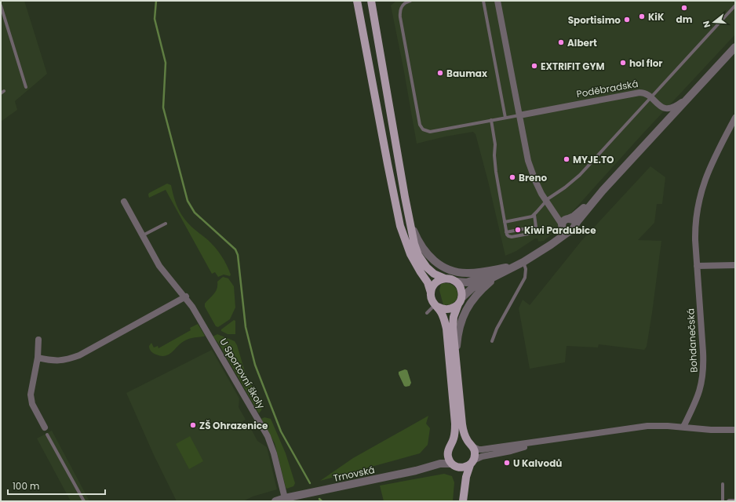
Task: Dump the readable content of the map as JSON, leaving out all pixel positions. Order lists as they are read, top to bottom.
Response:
{
  "streets": {
    "street": [
      "Poděbradská",
      "Bohdanečská",
      "U Sportovní školy",
      "Trnovská"
    ]
  },
  "crossings": [
    ["U Sportovní školy", "Trnovská"]
  ],
  "places": [
    "dm",
    "KiK",
    "Sportisimo",
    "Albert",
    "hol flor",
    "EXTRIFIT GYM",
    "Baumax",
    "MYJE.TO",
    "Breno",
    "Kiwi Pardubice",
    "ZŠ Ohrazenice",
    "U Kalvodů"
  ],
  "scale_bar": "100 m",
  "north": "left"
}
